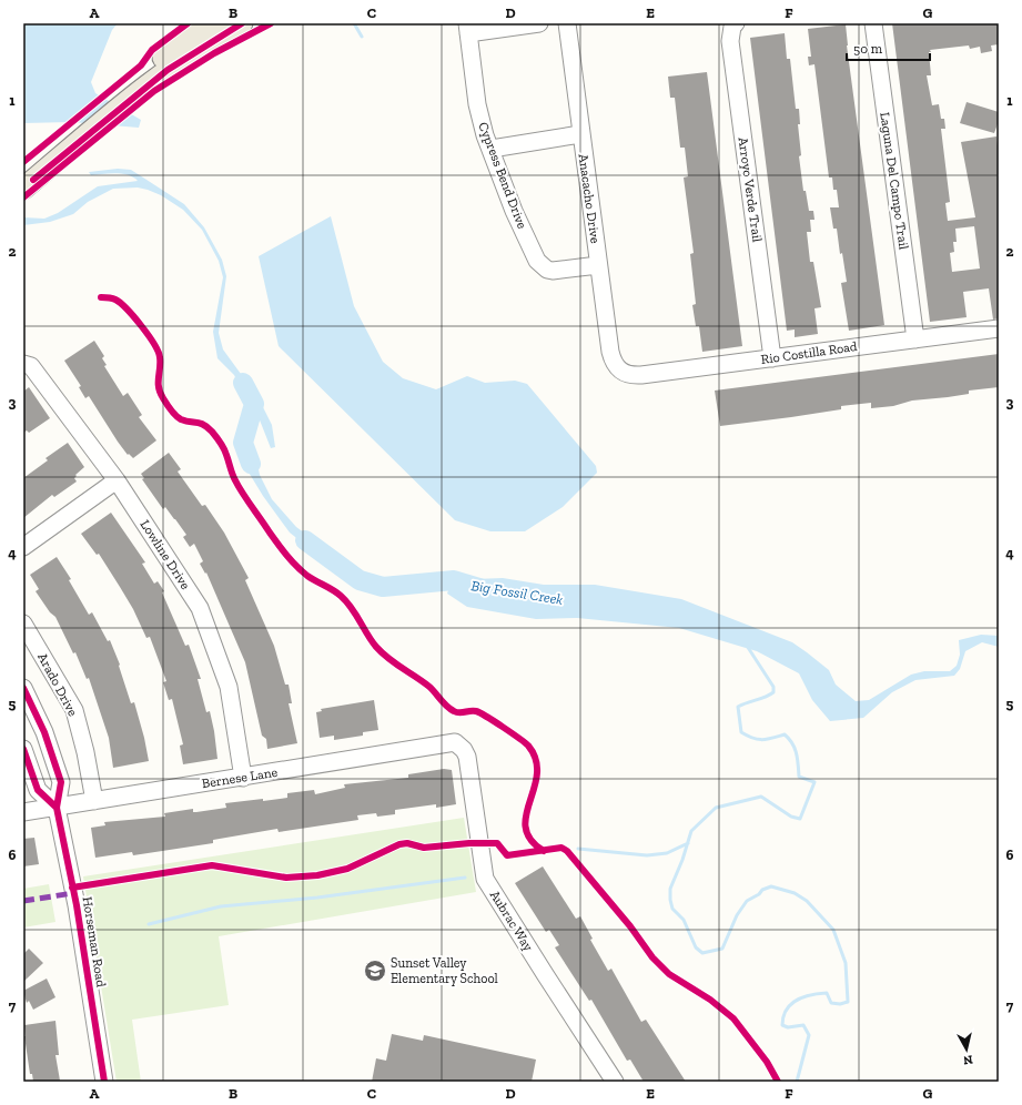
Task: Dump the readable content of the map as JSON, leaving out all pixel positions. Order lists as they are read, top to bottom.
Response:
{
  "streets": {
    "street": [
      "Cypress Bend Drive",
      "Laguna Del Campo Trail",
      "Arroyo Verde Trail",
      "Anacacho Drive",
      "Rio Costilla Road",
      "Lowline Drive",
      "Arado Drive",
      "Bernese Lane",
      "Aubrac Way",
      "Horseman Road"
    ]
  },
  "crossings": [
    ["Cypress Bend Drive", "Anacacho Drive"],
    ["Laguna Del Campo Trail", "Rio Costilla Road"],
    ["Arroyo Verde Trail", "Rio Costilla Road"],
    ["Anacacho Drive", "Rio Costilla Road"],
    ["Lowline Drive", "Bernese Lane"],
    ["Arado Drive", "Bernese Lane"],
    ["Bernese Lane", "Aubrac Way"],
    ["Bernese Lane", "Horseman Road"]
  ],
  "water": ["Big Fossil Creek"],
  "places": {
    "school or university": ["Sunset Valley Elementary School"]
  },
  "scale_bar": "50 m",
  "north": "bottom",
  "grid": {
    "columns": [
      "A",
      "B",
      "C",
      "D",
      "E",
      "F",
      "G"
    ],
    "rows": [
      "1",
      "2",
      "3",
      "4",
      "5",
      "6",
      "7"
    ]
  }
}
